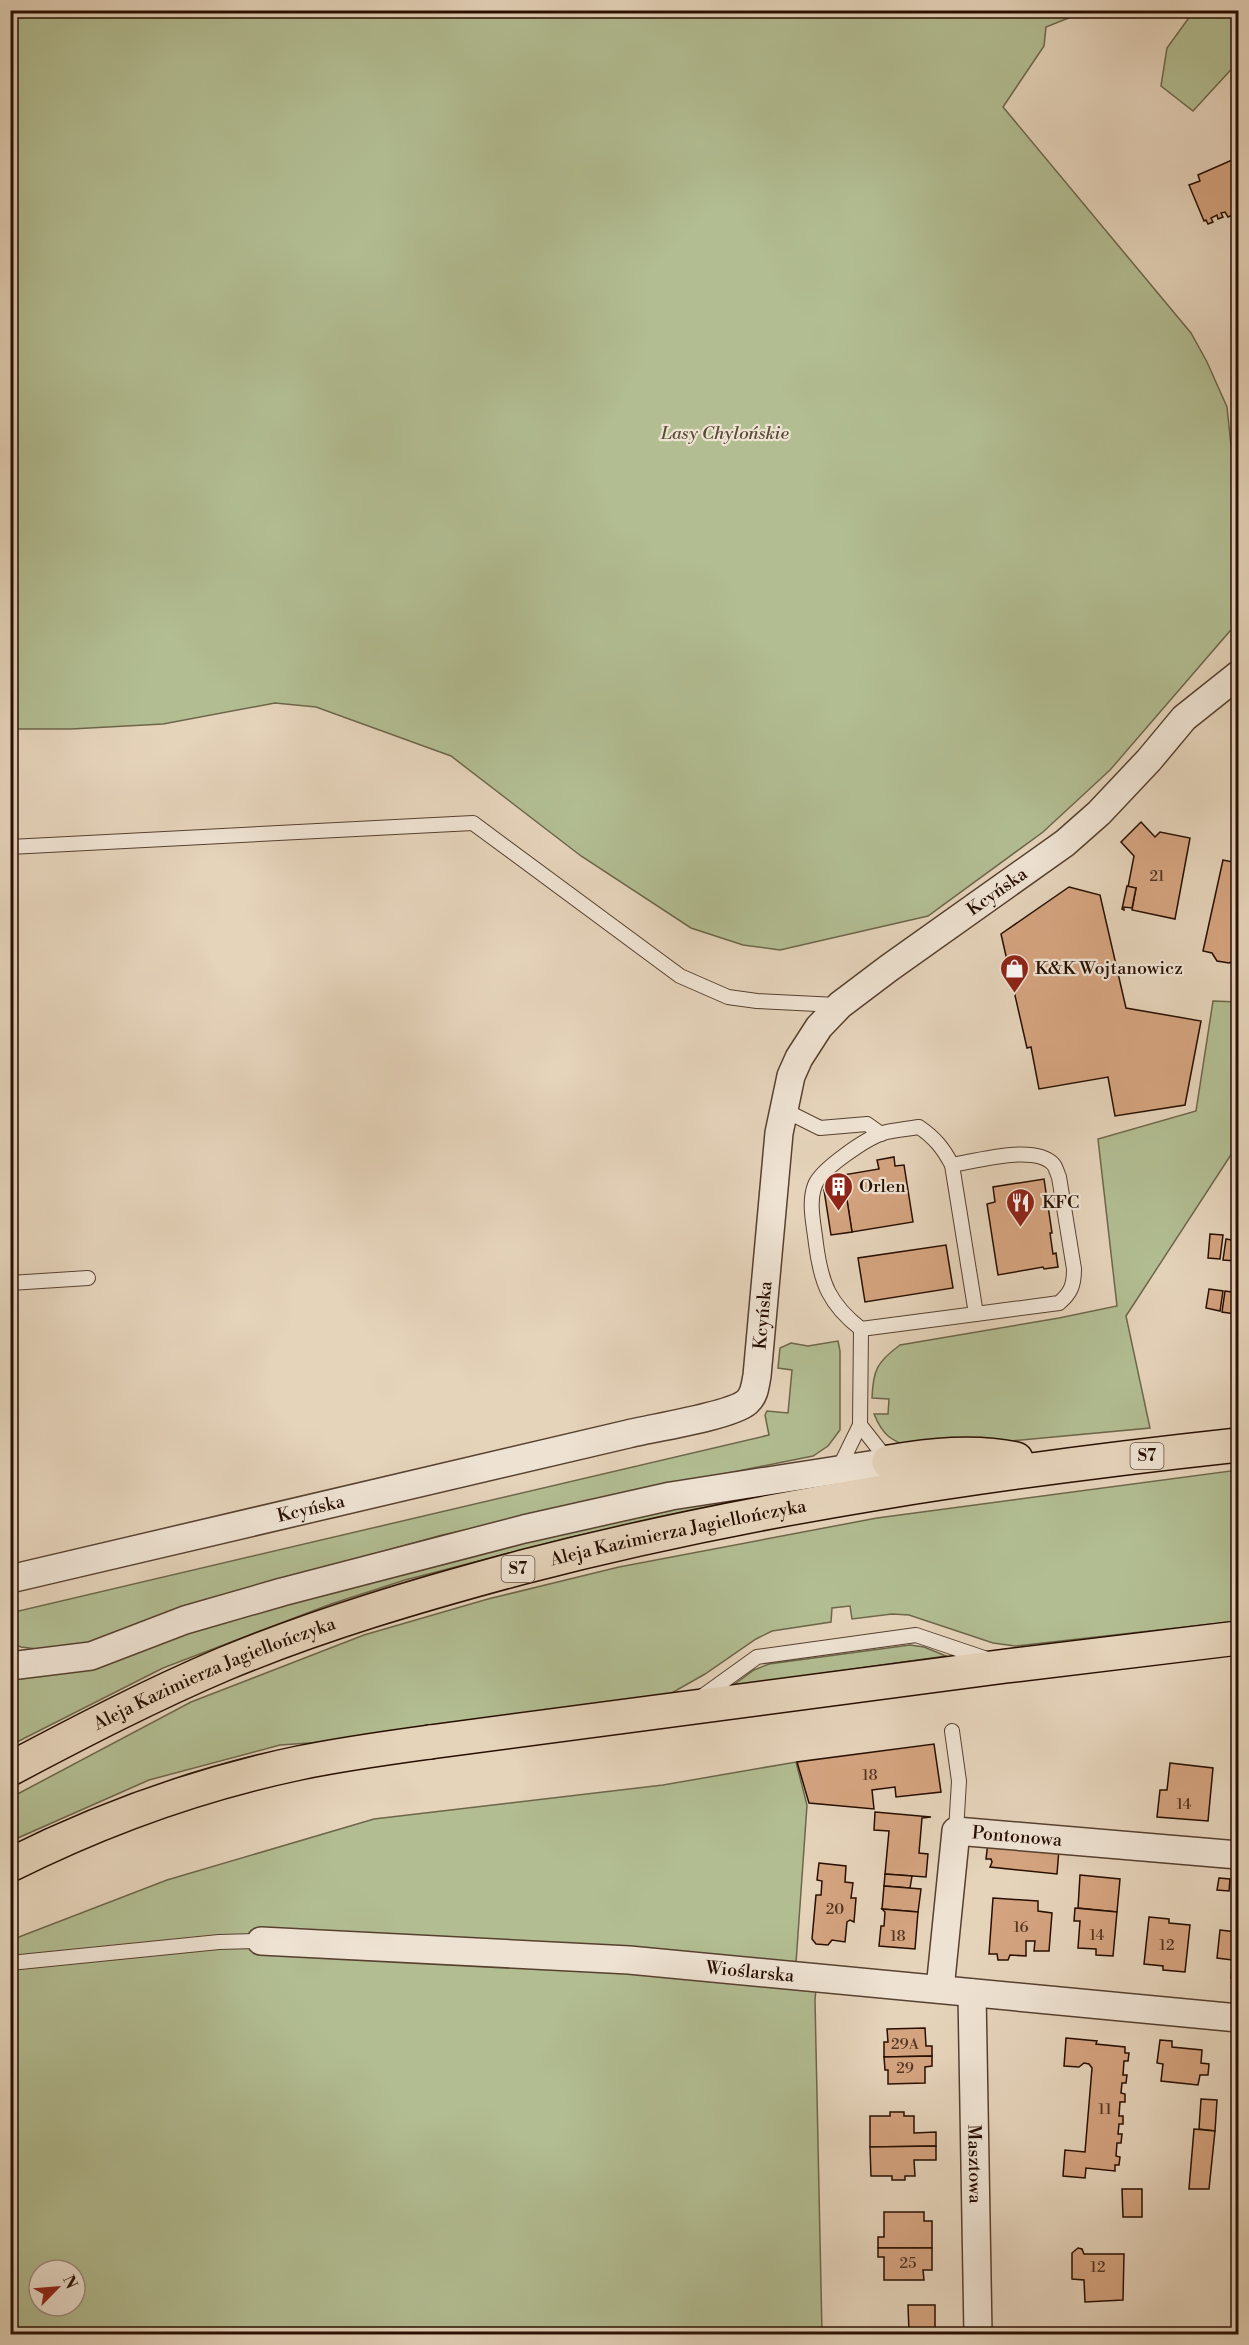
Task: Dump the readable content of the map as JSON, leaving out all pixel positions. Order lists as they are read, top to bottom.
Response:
{
  "streets": {
    "main road": ["S7", "Aleja Kazimierza Jagiellończyka"],
    "street": [
      "Kcyńska",
      "Pontonowa",
      "Wioślarska",
      "Masztowa"
    ]
  },
  "crossings": [
    ["Pontonowa", "Wioślarska"],
    ["Wioślarska", "Masztowa"]
  ],
  "parks": ["Lasy Chylońskie"],
  "places": {
    "shop": ["K&K Wojtanowicz"],
    "building": ["Orlen"],
    "restaurant": ["KFC"]
  },
  "house_numbers": [
    "21",
    "18",
    "14",
    "20",
    "16",
    "14",
    "18",
    "12",
    "29A",
    "29",
    "11",
    "25",
    "12"
  ],
  "north": "top right"
}
